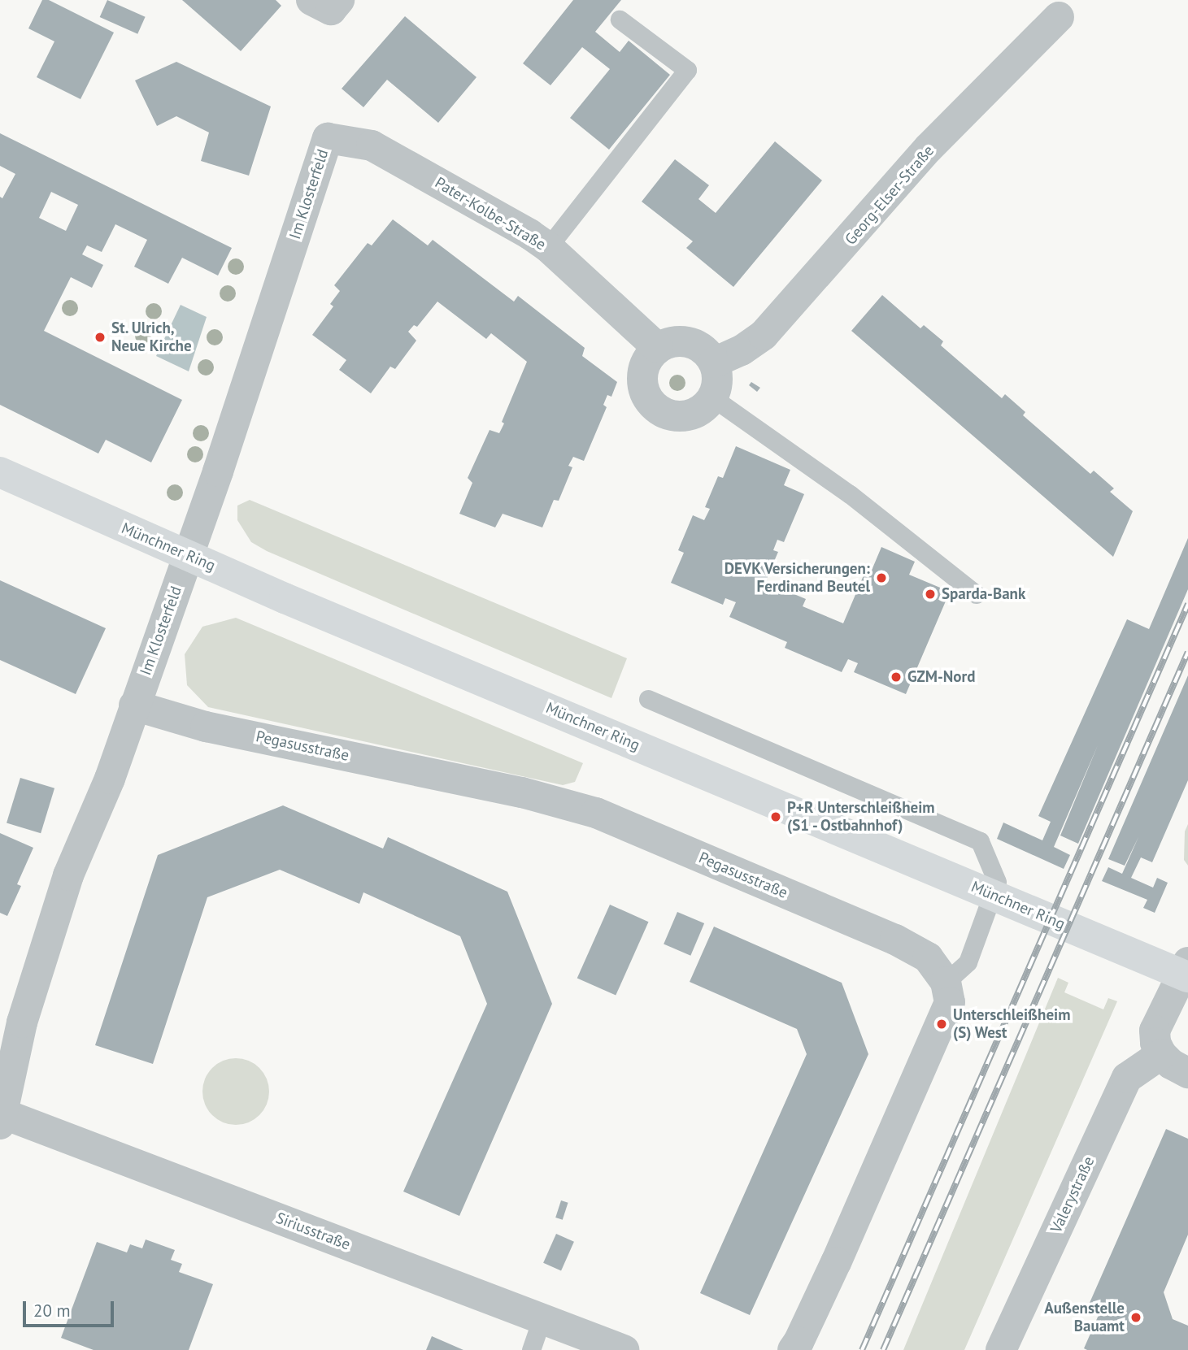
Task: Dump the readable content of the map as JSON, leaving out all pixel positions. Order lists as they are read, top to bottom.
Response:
{
  "streets": {
    "main road": ["Münchner Ring"],
    "street": [
      "Im Klosterfeld",
      "Georg-Elser-Straße",
      "Pater-Kolbe-Straße",
      "Pegasusstraße",
      "Valerystraße",
      "Siriusstraße"
    ]
  },
  "crossings": [
    ["Im Klosterfeld", "Pater-Kolbe-Straße"],
    ["Im Klosterfeld", "Münchner Ring"],
    ["Im Klosterfeld", "Pegasusstraße"],
    ["Im Klosterfeld", "Siriusstraße"],
    ["Georg-Elser-Straße", "Pater-Kolbe-Straße"]
  ],
  "places": [
    "St. Ulrich, Neue Kirche",
    "DEVK Versicherungen: Ferdinand Beutel",
    "Sparda-Bank",
    "GZM-Nord",
    "P+R Unterschleißheim (S1 - Ostbahnhof)",
    "Unterschleißheim (S) West",
    "Außenstelle Bauamt"
  ],
  "scale_bar": "20 m"
}
